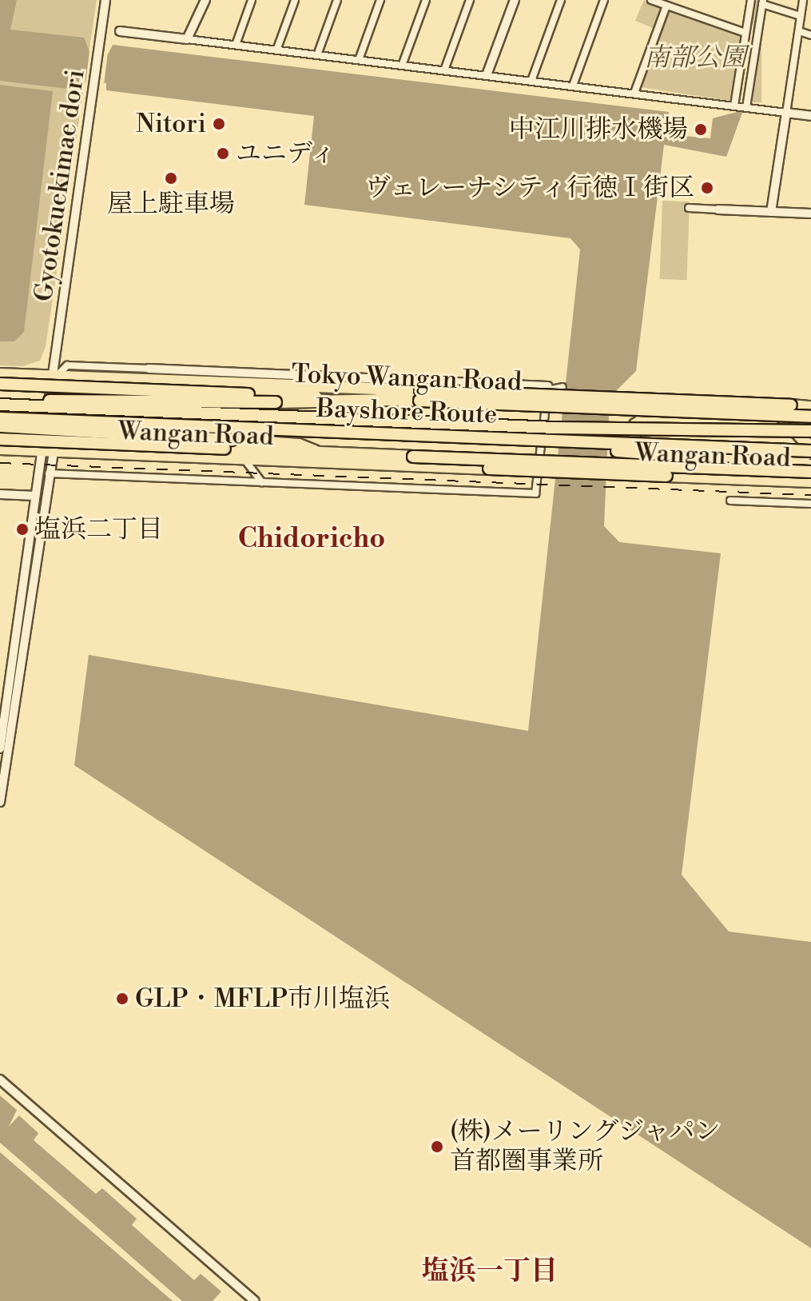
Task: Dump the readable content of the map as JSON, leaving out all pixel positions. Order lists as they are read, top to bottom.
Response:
{
  "streets": {
    "highway": ["Tokyo Wangan Road", "Bayshore Route", "Wangan Road"],
    "street": ["Gyotokuekimae dori"]
  },
  "crossings": [
    ["Gyotokuekimae dori", "Wangan Road"],
    ["Tokyo Wangan Road", "Wangan Road"]
  ],
  "districts": ["Chidoricho", "塩浜一丁目"],
  "parks": ["南部公園"],
  "places": [
    "Nitori",
    "中江川排水機場",
    "ユニディ",
    "屋上駐車場",
    "ヴェレーナシティ行徳Ⅰ街区",
    "塩浜二丁目",
    "GLP・MFLP市川塩浜",
    "(株)メーリングジャパン 首都圏事業所"
  ]
}
